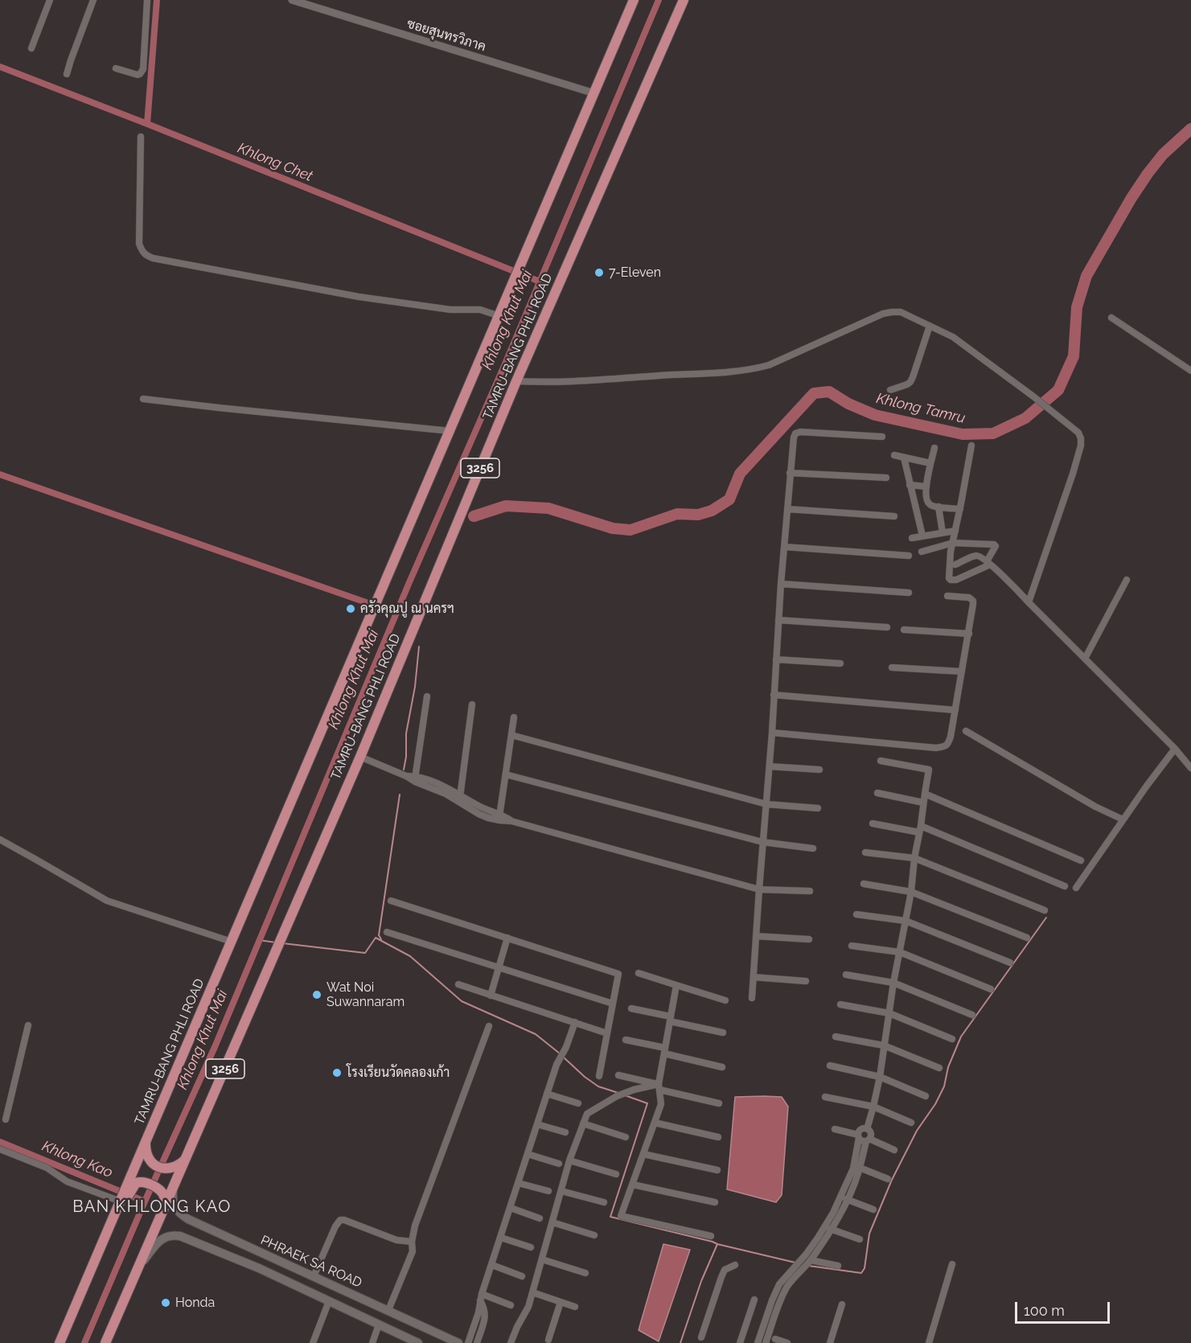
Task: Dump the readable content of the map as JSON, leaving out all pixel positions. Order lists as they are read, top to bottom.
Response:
{
  "streets": {
    "main road": ["TAMRU-BANG PHLI ROAD", "3256", "PHRAEK SA ROAD"],
    "street": ["ซอยสุนทรวิภาค"]
  },
  "crossings": [
    ["ซอยสุนทรวิภาค", "TAMRU-BANG PHLI ROAD"],
    ["TAMRU-BANG PHLI ROAD", "PHRAEK SA ROAD"]
  ],
  "districts": ["BAN KHLONG KAO"],
  "water": [
    "Khlong Chet",
    "Khlong Khut Mai",
    "Khlong Tamru",
    "Khlong Kao"
  ],
  "places": [
    "7-Eleven",
    "ครัวคุณปู ณ นครฯ",
    "Wat Noi Suwannaram",
    "โรงเรียนวัดคลองเก้า",
    "Honda"
  ],
  "scale_bar": "100 m"
}
